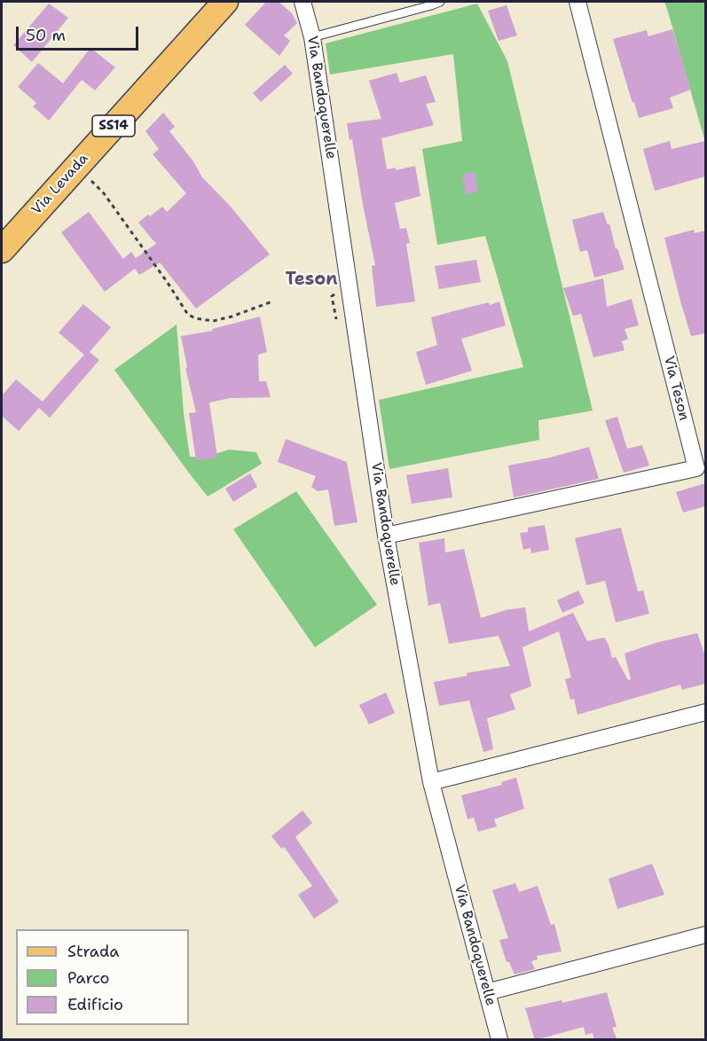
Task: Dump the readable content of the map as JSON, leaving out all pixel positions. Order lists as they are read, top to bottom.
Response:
{
  "streets": {
    "main road": ["SS14", "Via Levada"],
    "street": ["Via Bandoquerelle", "Via Teson"]
  },
  "crossings": [
    ["Via Bandoquerelle", "Via Teson"]
  ],
  "districts": ["Teson"],
  "legend": ["Strada", "Parco", "Edificio"],
  "scale_bar": "50 m"
}
